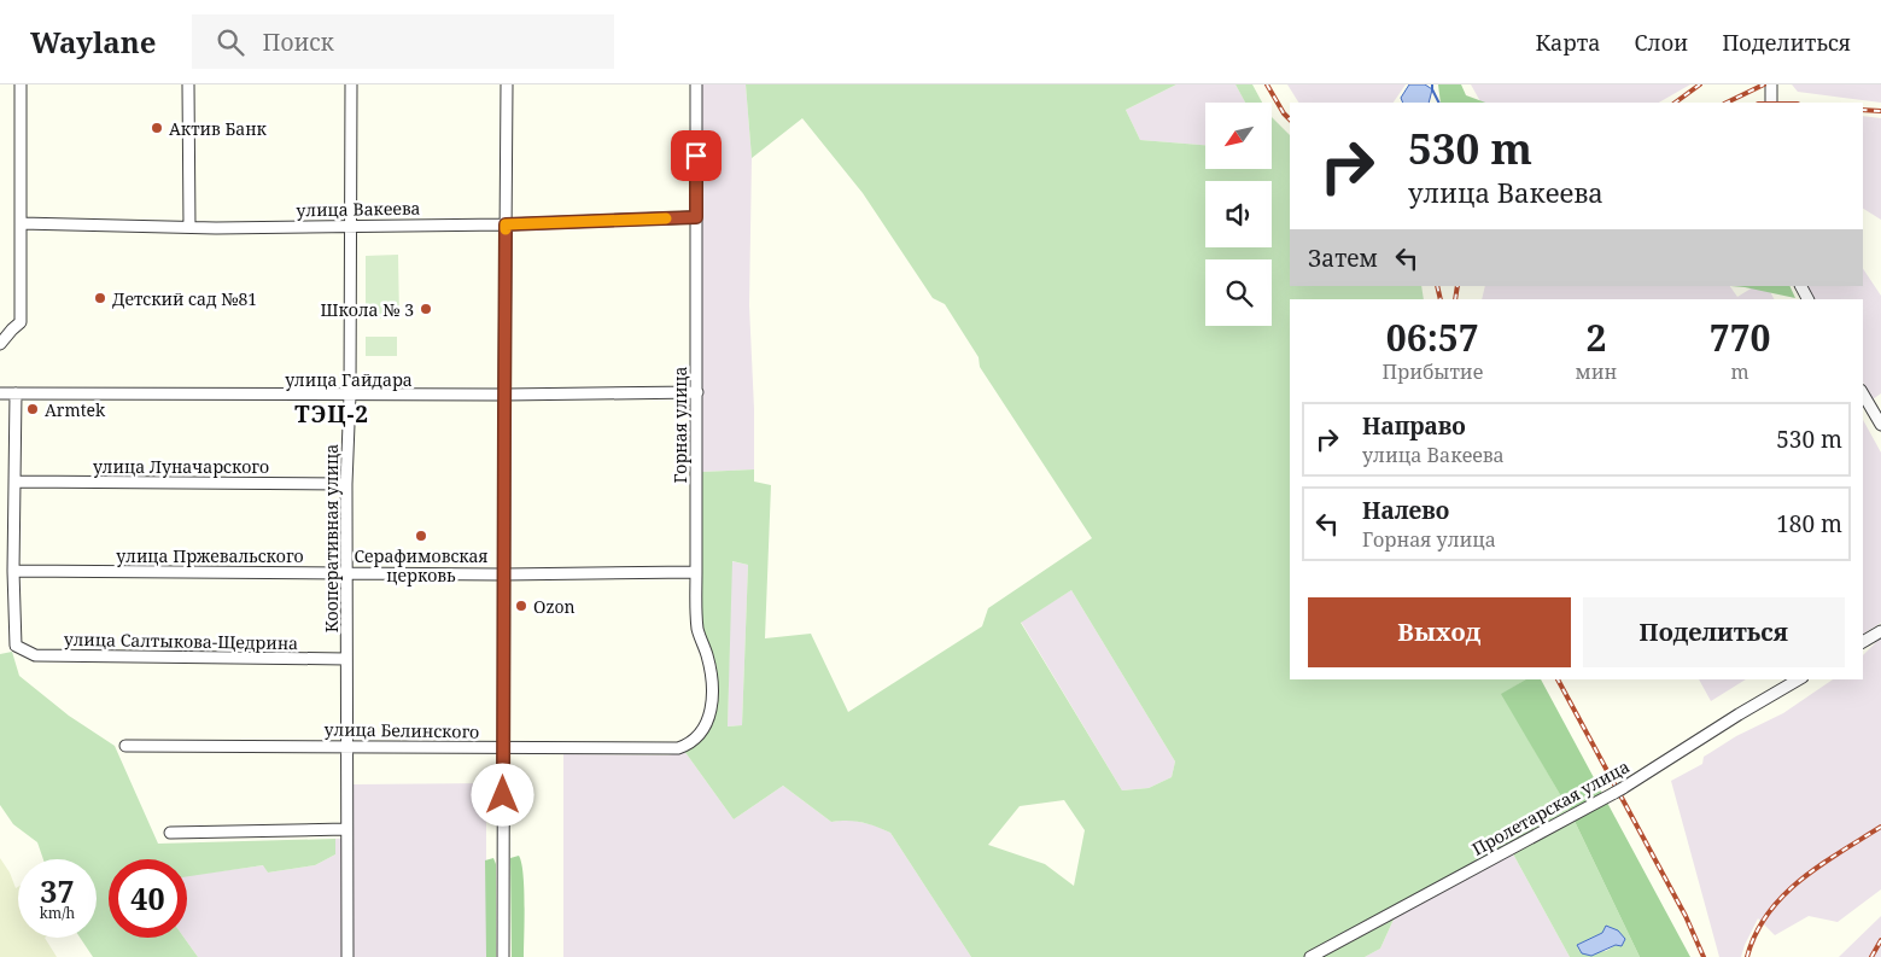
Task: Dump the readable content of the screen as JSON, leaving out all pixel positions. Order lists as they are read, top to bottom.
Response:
{
  "streets": {
    "street": [
      "улица Вакеева",
      "улица Гайдара",
      "Горная улица",
      "улица Луначарского",
      "Кооперативная улица",
      "улица Пржевальского",
      "улица Салтыкова-Щедрина",
      "улица Белинского",
      "Пролетарская улица"
    ]
  },
  "crossings": [
    ["улица Вакеева", "Горная улица"],
    ["улица Вакеева", "Кооперативная улица"],
    ["улица Гайдара", "Горная улица"],
    ["улица Гайдара", "Кооперативная улица"],
    ["Горная улица", "улица Пржевальского"],
    ["Горная улица", "улица Белинского"],
    ["улица Луначарского", "Кооперативная улица"],
    ["Кооперативная улица", "улица Пржевальского"],
    ["Кооперативная улица", "улица Салтыкова-Щедрина"],
    ["Кооперативная улица", "улица Белинского"],
    ["улица Пржевальского", "улица Салтыкова-Щедрина"]
  ],
  "districts": ["ТЭЦ-2"],
  "places": [
    "Актив Банк",
    "Детский сад №81",
    "Школа № 3",
    "Armtek",
    "Серафимовская церковь",
    "Ozon"
  ],
  "north": "bottom left",
  "page": {
    "header": "Waylane",
    "search": "Поиск",
    "nav": ["Карта", "Слои", "Поделиться"],
    "turn": ["530 m", "улица Вакеева"],
    "then": "Затем",
    "eta": [
      "06:57",
      "Прибытие",
      "2",
      "мин",
      "770",
      "m"
    ],
    "list": [
      {
        "name": "Направо",
        "note": "улица Вакеева",
        "value": "530 m"
      },
      {
        "name": "Налево",
        "note": "Горная улица",
        "value": "180 m"
      }
    ],
    "buttons": ["Выход", "Поделиться"],
    "speed": "37 km/h",
    "limit": "40"
  }
}
